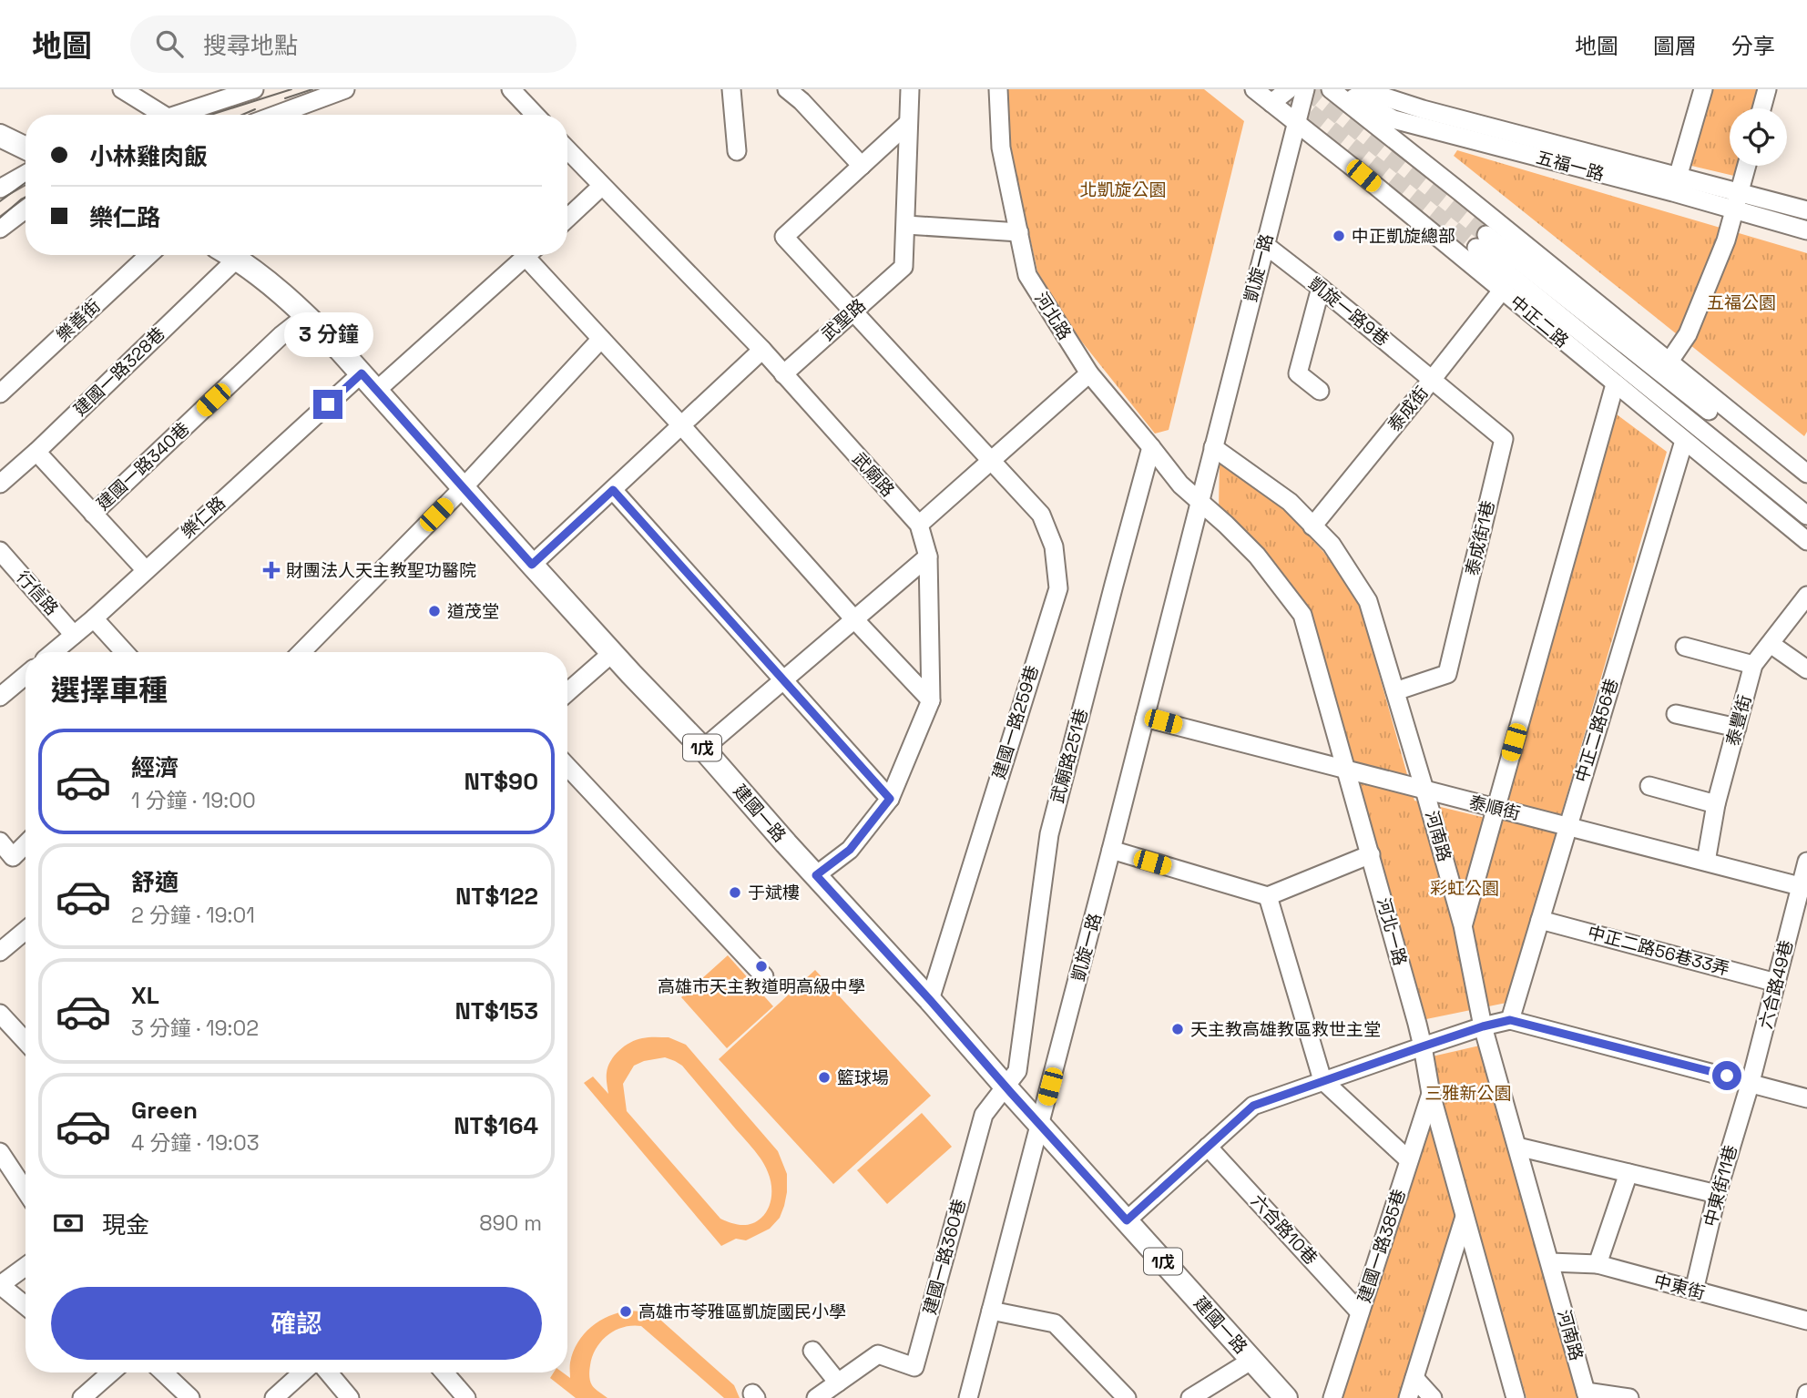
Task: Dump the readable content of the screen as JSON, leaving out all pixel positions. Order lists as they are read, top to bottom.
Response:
{
  "streets": {
    "main road": ["1戊", "建國一路"],
    "street": [
      "五福一路",
      "凱旋一路",
      "凱旋一路9巷",
      "河北路",
      "武聖路",
      "樂善街",
      "中正二路",
      "建國一路328巷",
      "泰成街",
      "建國一路340巷",
      "武廟路",
      "樂仁路",
      "泰成街1巷",
      "行信路",
      "泰豐街",
      "建國一路259巷",
      "中正二路56巷",
      "武廟路251巷",
      "泰順街",
      "河南路",
      "河北一路",
      "中正二路56巷33弄",
      "六合路49巷",
      "中東街11巷",
      "六合路10巷",
      "建國一路385巷",
      "建國一路360巷",
      "中東街"
    ]
  },
  "crossings": [
    ["凱旋一路", "凱旋一路9巷"],
    ["凱旋一路", "河北路"],
    ["凱旋一路", "中正二路"],
    ["凱旋一路", "泰順街"],
    ["凱旋一路", "建國一路"],
    ["凱旋一路", "河南路"],
    ["凱旋一路", "河北一路"],
    ["凱旋一路9巷", "泰成街"],
    ["凱旋一路9巷", "泰成街1巷"],
    ["河北路", "武廟路251巷"],
    ["河北路", "河北一路"],
    ["武聖路", "武廟路"],
    ["武聖路", "建國一路259巷"],
    ["中正二路", "泰成街"],
    ["中正二路", "中正二路56巷"],
    ["建國一路328巷", "建國一路"],
    ["泰成街", "泰成街1巷"],
    ["泰成街", "河南路"],
    ["建國一路340巷", "建國一路"],
    ["武廟路", "建國一路"],
    ["樂仁路", "行信路"],
    ["樂仁路", "建國一路"],
    ["泰成街1巷", "河南路"],
    ["泰豐街", "泰順街"],
    ["建國一路259巷", "建國一路"],
    ["中正二路56巷", "泰順街"],
    ["中正二路56巷", "中正二路56巷33弄"],
    ["武廟路251巷", "建國一路"],
    ["武廟路251巷", "建國一路360巷"],
    ["泰順街", "河南路"],
    ["泰順街", "河北一路"],
    ["泰順街", "六合路49巷"],
    ["建國一路", "建國一路360巷"],
    ["河南路", "中東街"],
    ["河北一路", "建國一路385巷"],
    ["中正二路56巷33弄", "六合路49巷"],
    ["六合路49巷", "中東街11巷"],
    ["中東街11巷", "中東街"],
    ["六合路10巷", "建國一路385巷"]
  ],
  "parks": [
    "北凱旋公園",
    "五福公園",
    "彩虹公園",
    "三雅新公園"
  ],
  "places": {
    "other": [
      "中正凱旋總部",
      "道茂堂",
      "于斌樓",
      "高雄市天主教道明高級中學",
      "天主教高雄教區救世主堂",
      "籃球場",
      "高雄市苓雅區凱旋國民小學"
    ],
    "health": ["財團法人天主教聖功醫院"]
  },
  "page": {
    "header": "地圖",
    "search": "搜尋地點",
    "nav": ["地圖", "圖層", "分享"],
    "banner": ["小林雞肉飯", "樂仁路"],
    "bubble": "3 分鐘",
    "heading": "選擇車種",
    "list": [
      {
        "name": "經濟",
        "note": "1 分鐘 · 19:00",
        "value": "NT$90"
      },
      {
        "name": "舒適",
        "note": "2 分鐘 · 19:01",
        "value": "NT$122"
      },
      {
        "name": "XL",
        "note": "3 分鐘 · 19:02",
        "value": "NT$153"
      },
      {
        "name": "Green",
        "note": "4 分鐘 · 19:03",
        "value": "NT$164"
      }
    ],
    "pay": ["現金", "890 m"],
    "buttons": "確認"
  }
}
